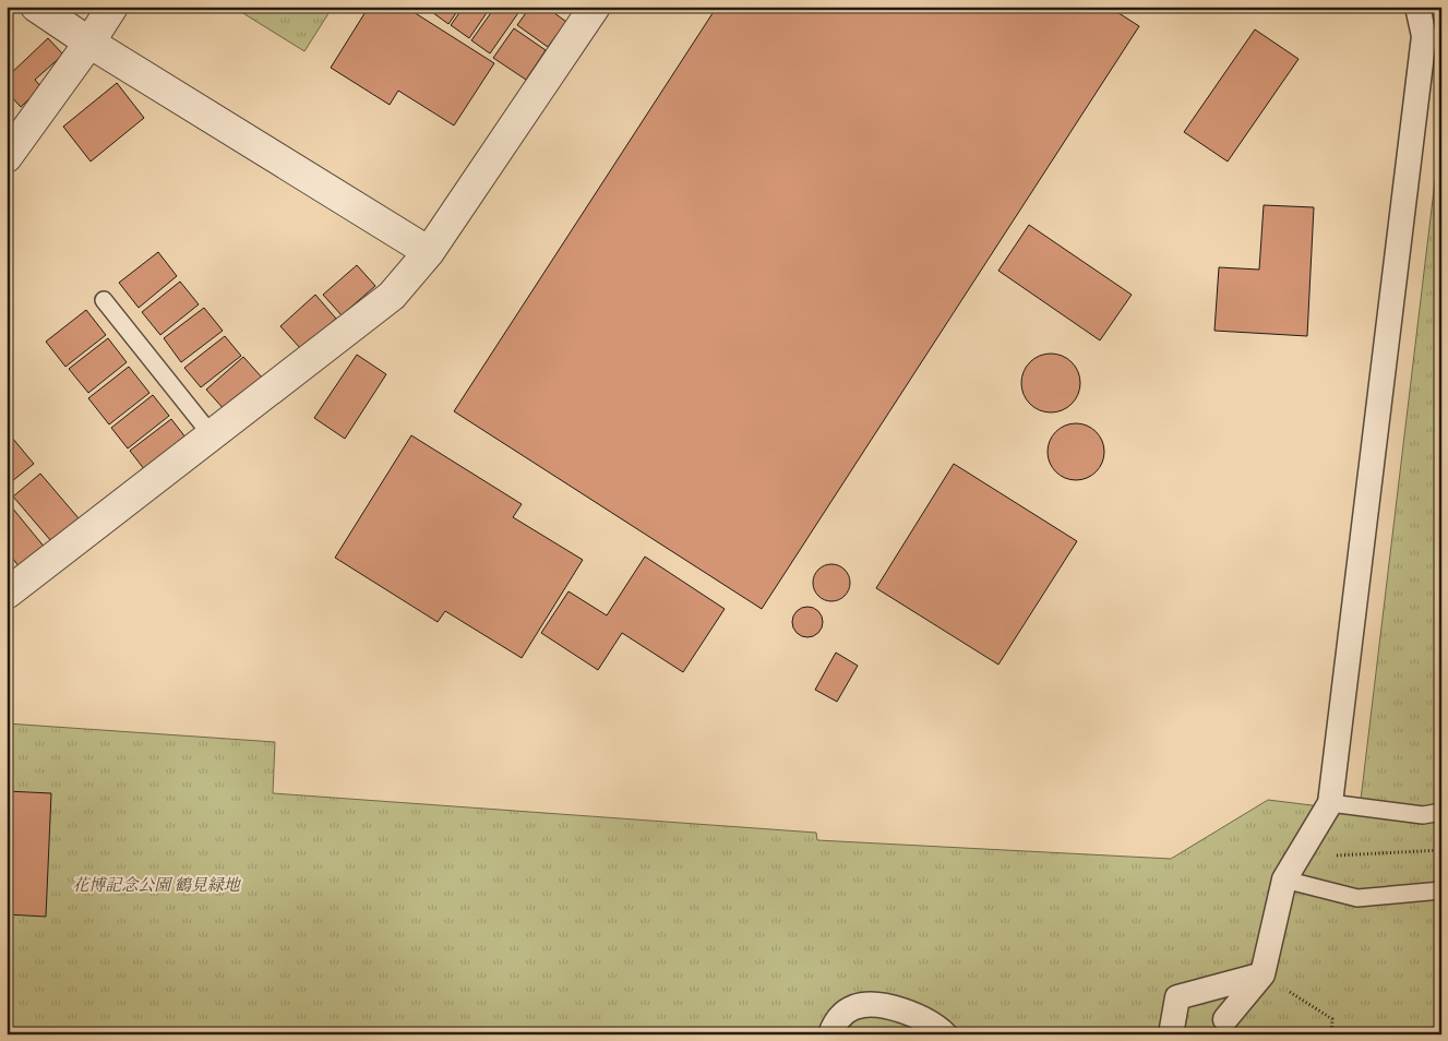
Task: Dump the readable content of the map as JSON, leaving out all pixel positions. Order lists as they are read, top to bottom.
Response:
{
  "parks": ["花博記念公園 鶴見緑地"]
}
